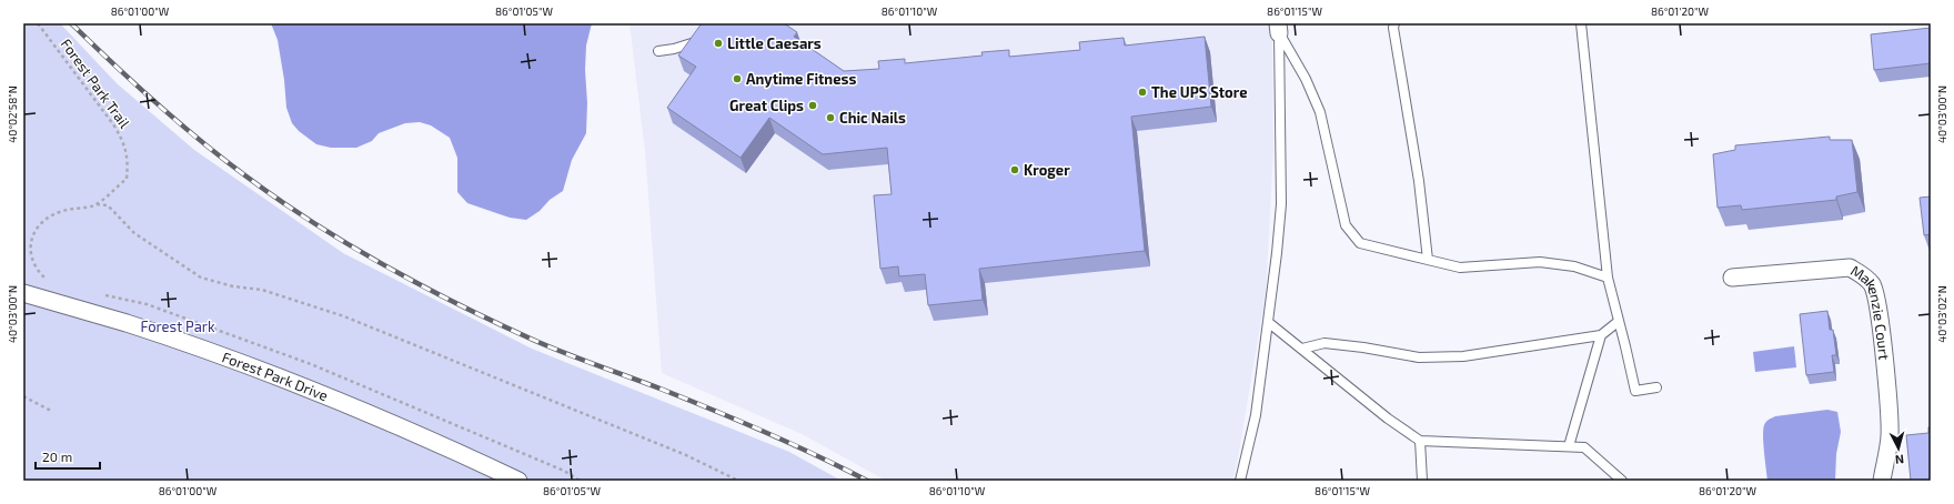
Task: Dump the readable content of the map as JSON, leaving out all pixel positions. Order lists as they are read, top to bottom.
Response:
{
  "streets": {
    "street": ["Makenzie Court", "Forest Park Drive"],
    "path": ["Forest Park Trail"]
  },
  "parks": ["Forest Park"],
  "places": [
    "Little Caesars",
    "Anytime Fitness",
    "The UPS Store",
    "Great Clips",
    "Chic Nails",
    "Kroger"
  ],
  "scale_bar": "20 m",
  "north": "bottom",
  "coordinates": [
    "86°01'00\"W",
    "86°01'05\"W",
    "86°01'10\"W",
    "86°01'15\"W",
    "86°01'20\"W",
    "40°02'58\"N",
    "40°03'00\"N",
    "40°03'02\"N"
  ]
}
